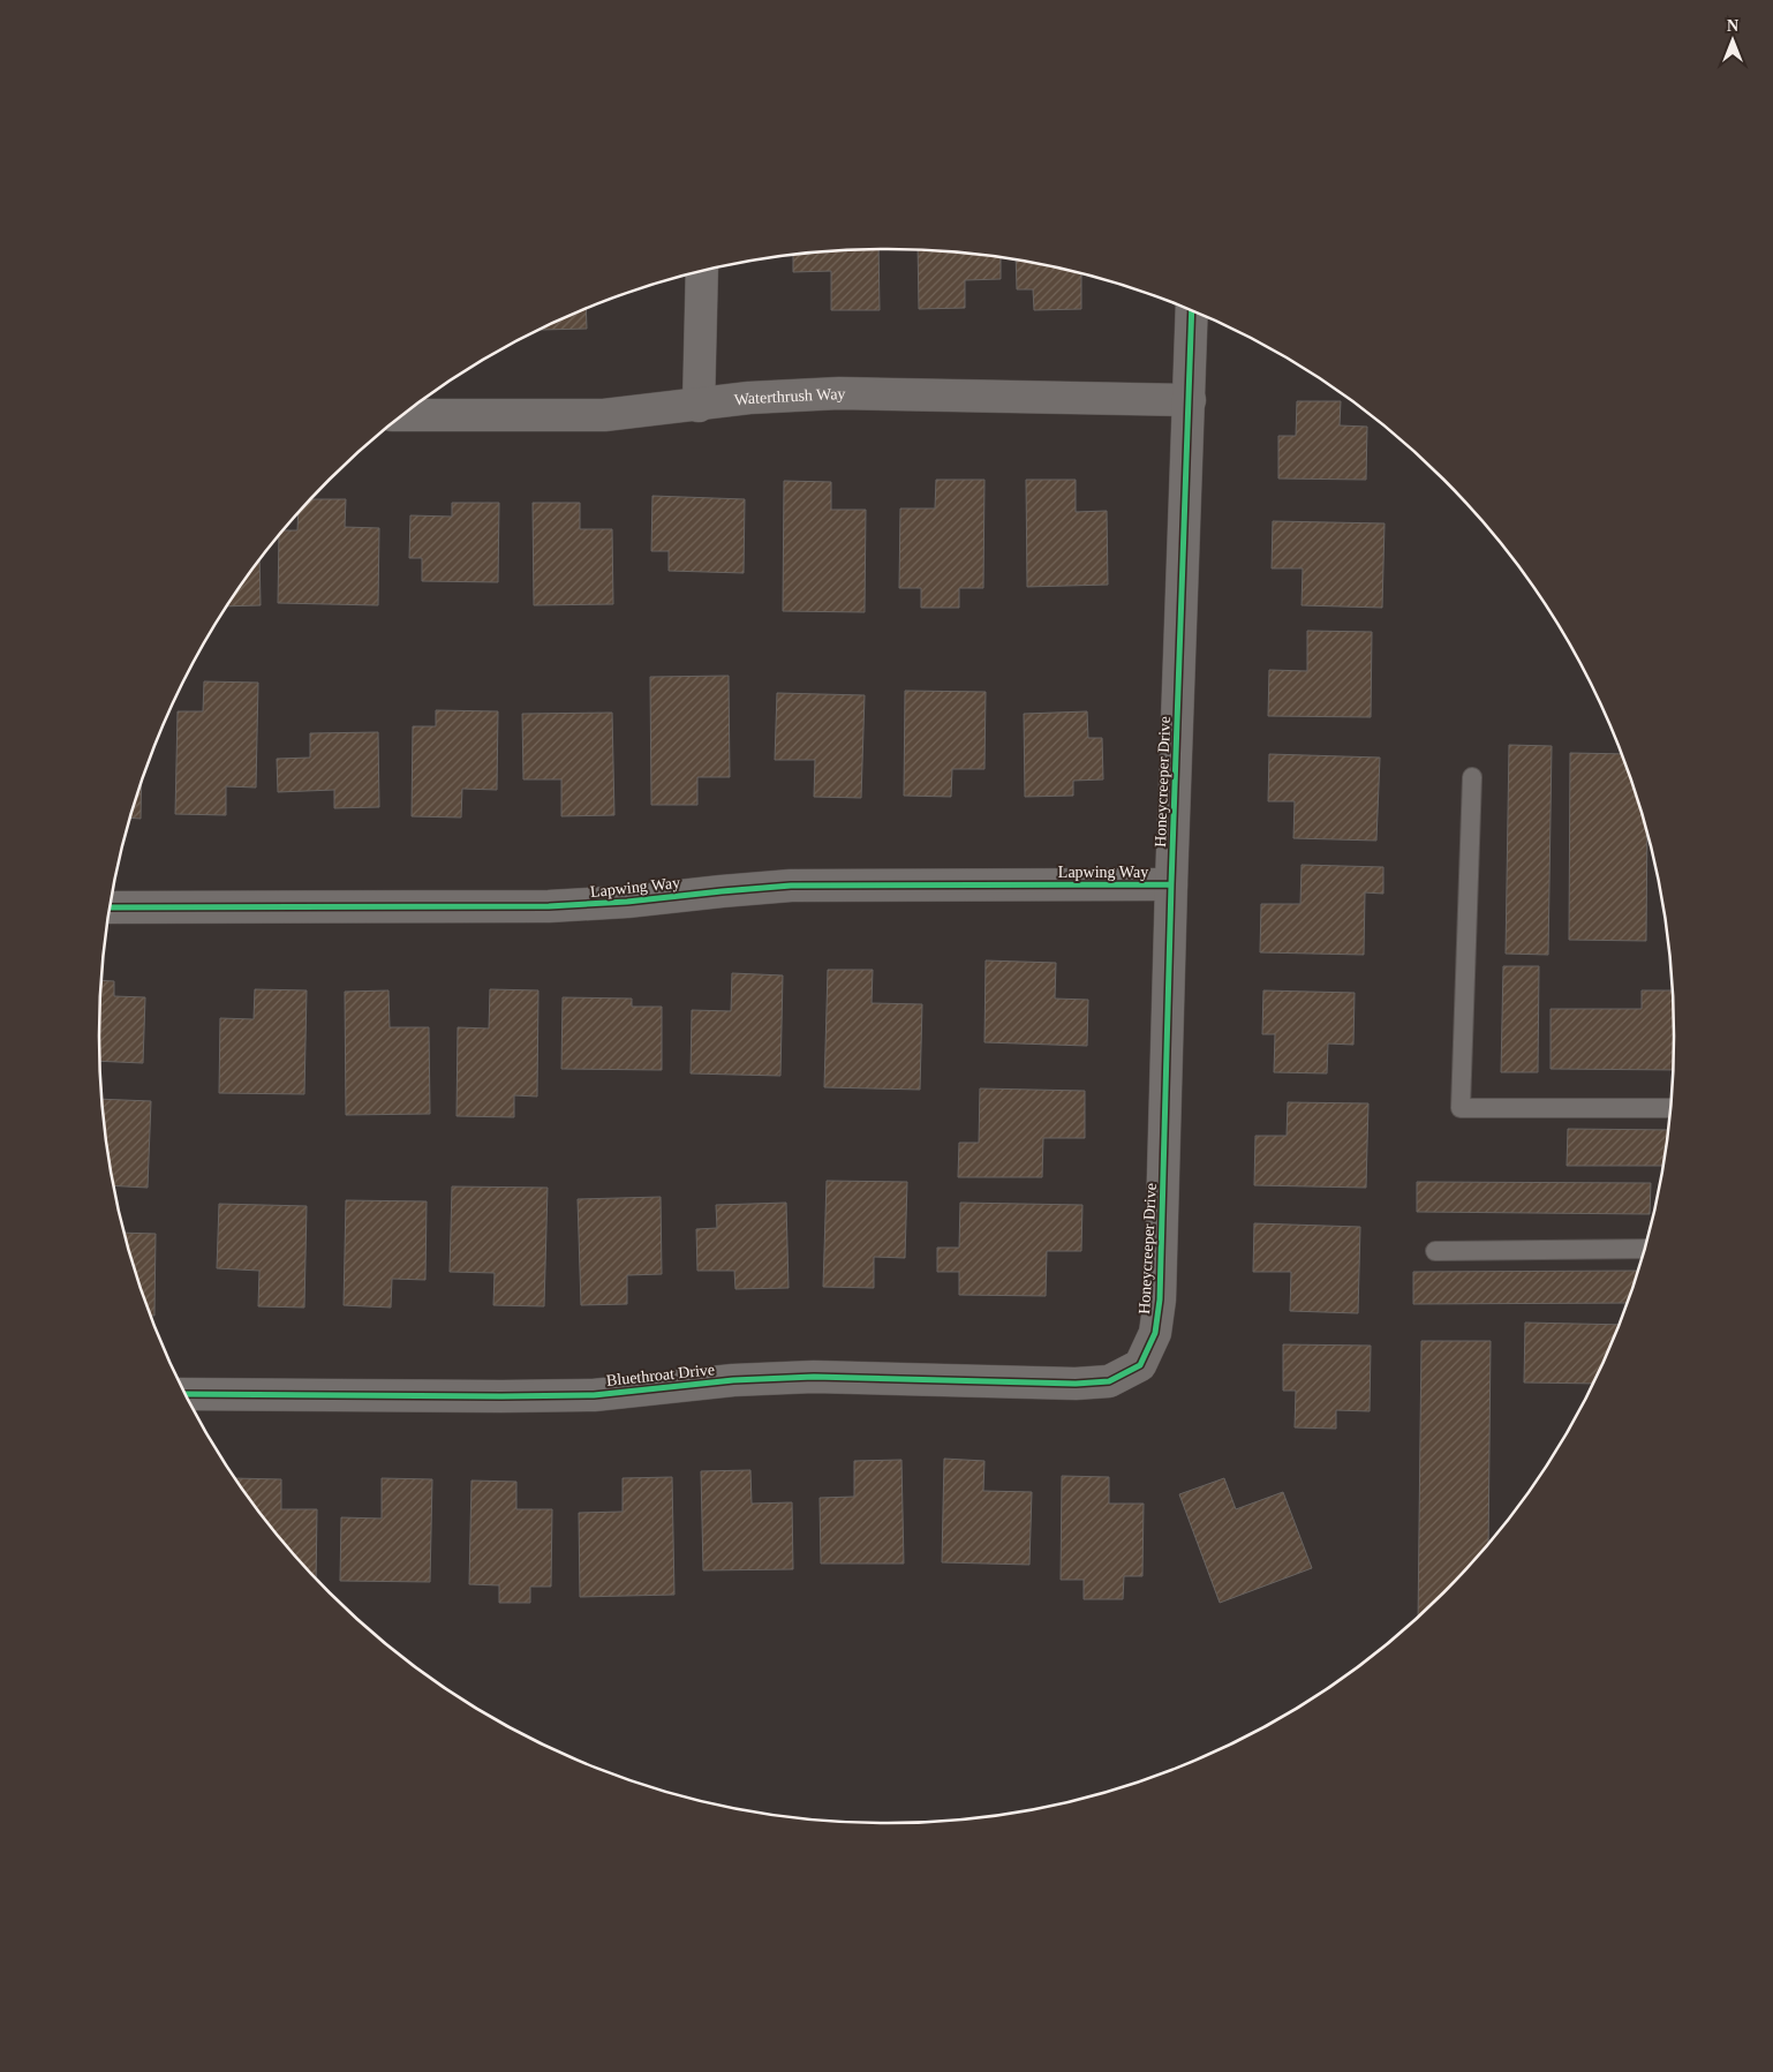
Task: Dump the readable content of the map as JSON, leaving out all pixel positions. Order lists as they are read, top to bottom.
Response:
{
  "streets": {
    "street": [
      "Waterthrush Way",
      "Honeycreeper Drive",
      "Lapwing Way",
      "Bluethroat Drive"
    ]
  },
  "crossings": [
    ["Waterthrush Way", "Honeycreeper Drive"],
    ["Honeycreeper Drive", "Lapwing Way"],
    ["Honeycreeper Drive", "Bluethroat Drive"]
  ],
  "north": "top"
}
